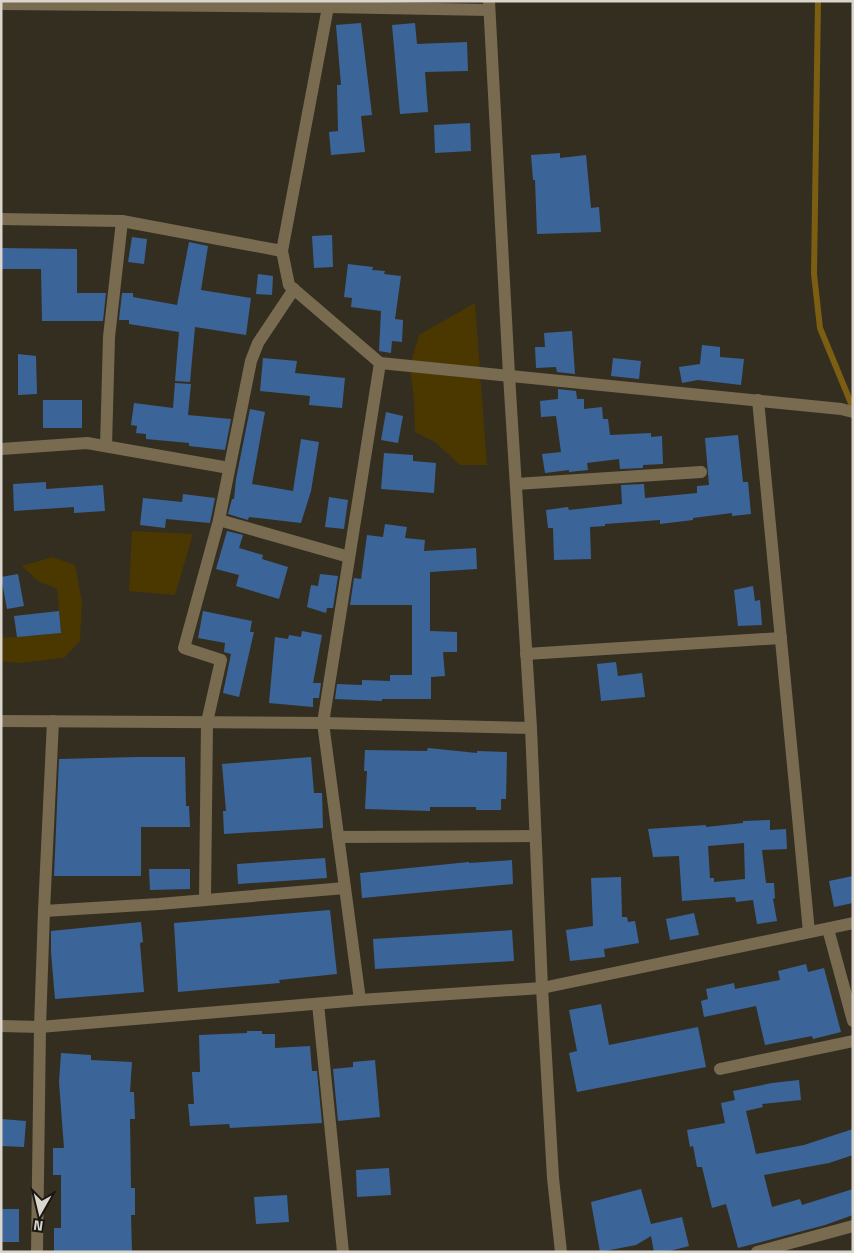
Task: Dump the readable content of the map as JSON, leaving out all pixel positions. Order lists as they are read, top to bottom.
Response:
{
  "north": "bottom"
}
